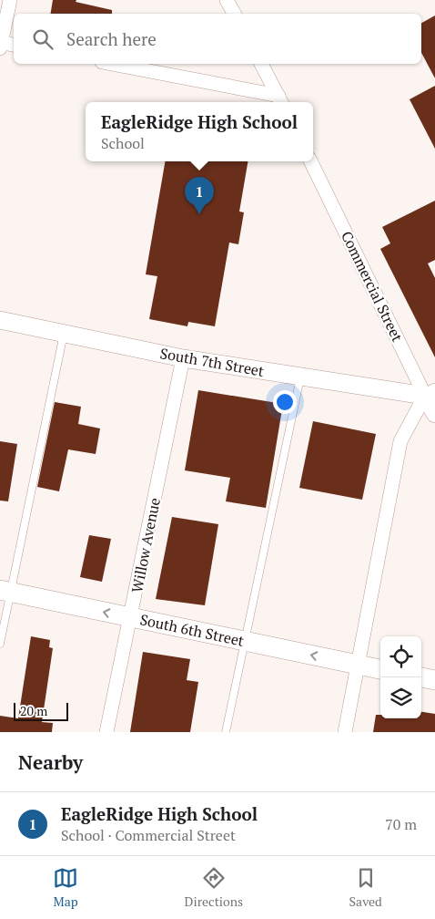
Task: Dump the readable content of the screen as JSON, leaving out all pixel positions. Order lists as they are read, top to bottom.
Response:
{
  "streets": {
    "main road": ["South 6th Street"],
    "street": ["Commercial Street", "South 7th Street", "Willow Avenue"]
  },
  "crossings": [
    ["Commercial Street", "South 7th Street"],
    ["South 7th Street", "Willow Avenue"],
    ["Willow Avenue", "South 6th Street"]
  ],
  "one_way": ["South 6th Street"],
  "scale_bar": "20 m",
  "page": {
    "search": "Search here",
    "popup": ["EagleRidge High School", "School"],
    "pins": "1",
    "scale": "20 m",
    "heading": "Nearby",
    "list": [
      {
        "mark": "1",
        "name": "EagleRidge High School",
        "note": "School · Commercial Street",
        "value": "70 m"
      }
    ],
    "nav": ["Map", "Directions", "Saved"]
  }
}
